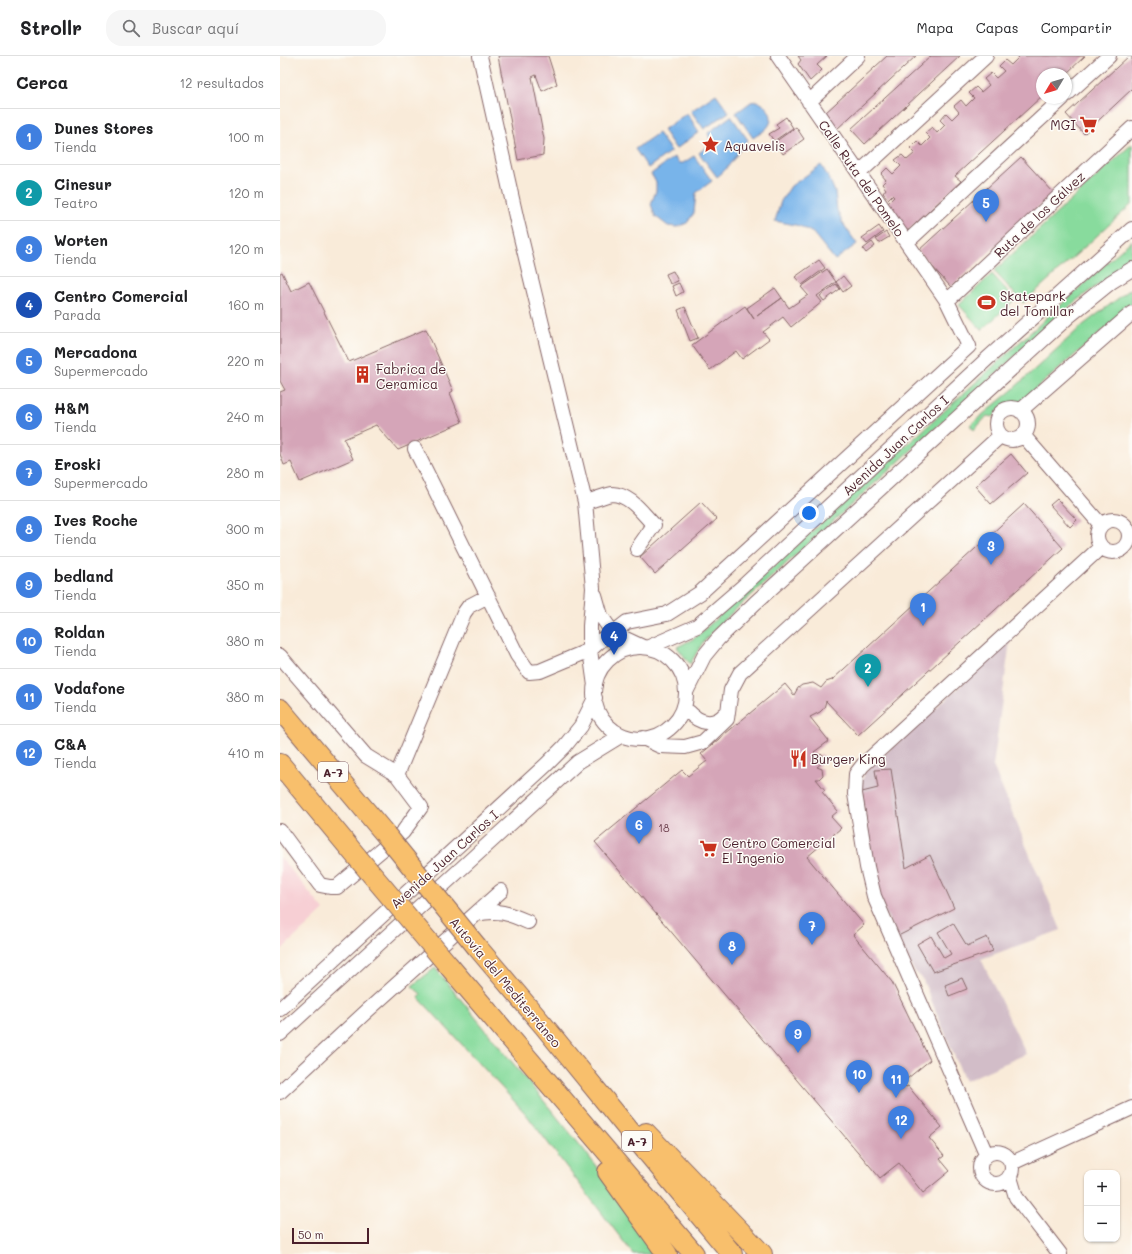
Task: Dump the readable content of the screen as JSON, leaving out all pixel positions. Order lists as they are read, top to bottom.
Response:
{
  "streets": {
    "highway": ["A-7", "Autovía del Mediterráneo"],
    "street": ["Calle Ruta del Pomelo", "Ruta de los Gálvez", "Avenida Juan Carlos I"]
  },
  "crossings": [
    ["Calle Ruta del Pomelo", "Ruta de los Gálvez"]
  ],
  "places": {
    "supermarket": ["MGI", "Centro Comercial El Ingenio"],
    "place": ["Aquavelis"],
    "sports": ["Skatepark del Tomillar"],
    "building": ["Fabrica de Ceramica"],
    "restaurant": ["Burger King"]
  },
  "house_numbers": ["18"],
  "scale_bar": "50 m",
  "north": "bottom left",
  "page": {
    "header": "Strollr",
    "search": "Buscar aquí",
    "nav": ["Mapa", "Capas", "Compartir"],
    "heading": ["Cerca", "12 resultados"],
    "list": [
      {
        "mark": "1",
        "name": "Dunes Stores",
        "note": "Tienda",
        "value": "100 m"
      },
      {
        "mark": "2",
        "name": "Cinesur",
        "note": "Teatro",
        "value": "120 m"
      },
      {
        "mark": "3",
        "name": "Worten",
        "note": "Tienda",
        "value": "120 m"
      },
      {
        "mark": "4",
        "name": "Centro Comercial",
        "note": "Parada",
        "value": "160 m"
      },
      {
        "mark": "5",
        "name": "Mercadona",
        "note": "Supermercado",
        "value": "220 m"
      },
      {
        "mark": "6",
        "name": "H&M",
        "note": "Tienda",
        "value": "240 m"
      },
      {
        "mark": "7",
        "name": "Eroski",
        "note": "Supermercado",
        "value": "280 m"
      },
      {
        "mark": "8",
        "name": "Ives Roche",
        "note": "Tienda",
        "value": "300 m"
      },
      {
        "mark": "9",
        "name": "bedland",
        "note": "Tienda",
        "value": "350 m"
      },
      {
        "mark": "10",
        "name": "Roldan",
        "note": "Tienda",
        "value": "380 m"
      },
      {
        "mark": "11",
        "name": "Vodafone",
        "note": "Tienda",
        "value": "380 m"
      },
      {
        "mark": "12",
        "name": "C&A",
        "note": "Tienda",
        "value": "410 m"
      }
    ],
    "pins": [
      "5",
      "3",
      "1",
      "4",
      "2",
      "6",
      "7",
      "8",
      "9",
      "10",
      "11",
      "12"
    ],
    "map_buttons": ["+", "−"],
    "scale": "50 m"
  }
}
